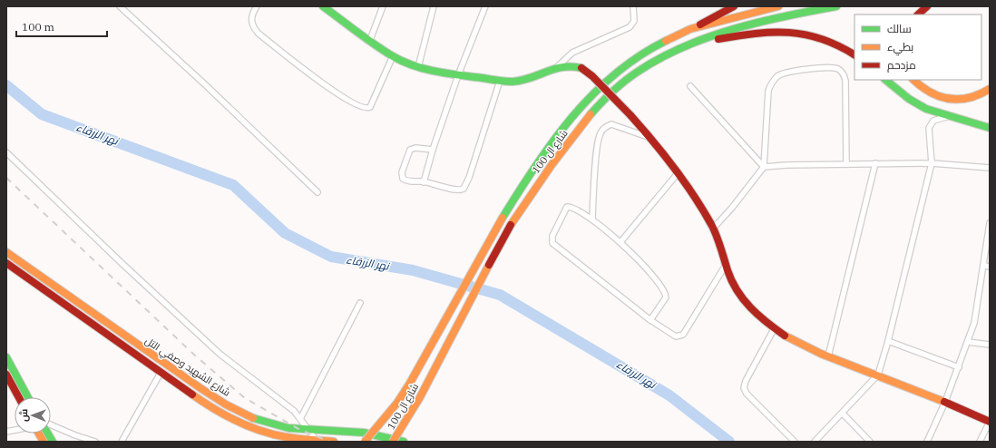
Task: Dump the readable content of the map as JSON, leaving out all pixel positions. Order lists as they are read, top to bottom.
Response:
{
  "streets": {
    "main road": ["شارع ال 100", "شارع الشهيد وصفي التل"]
  },
  "water": ["نهر الزرقاء"],
  "legend": ["سالك", "بطيء", "مزدحم"],
  "scale_bar": "100 m",
  "north": "left"
}
